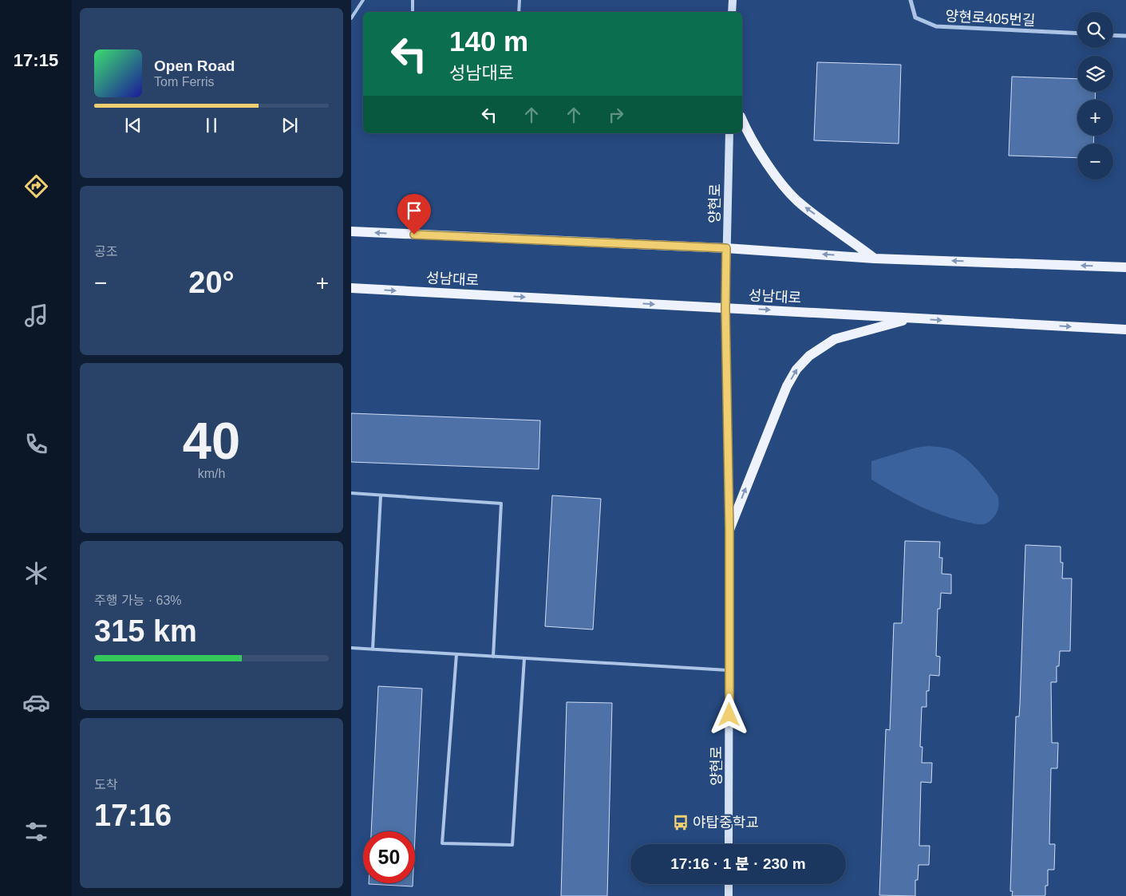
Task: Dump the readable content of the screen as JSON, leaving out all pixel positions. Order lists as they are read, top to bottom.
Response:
{
  "streets": {
    "main road": ["양현로", "성남대로"],
    "street": ["양현로405번길"]
  },
  "crossings": [
    ["양현로", "성남대로"]
  ],
  "places": {
    "bus stop": ["야탑중학교"]
  },
  "page": {
    "tabs": "17:15",
    "map_buttons": ["+", "−"],
    "turn": ["140 m", "성남대로"],
    "song": ["Open Road", "Tom Ferris"],
    "tile": [
      "공조",
      ["40", "km/h"],
      ["주행 가능 · 63%", "315 km"],
      ["도착", "17:16"]
    ],
    "heat": ["−", "20°", "+"],
    "limit": "50",
    "trip": "17:16 · 1 분 · 230 m"
  }
}
